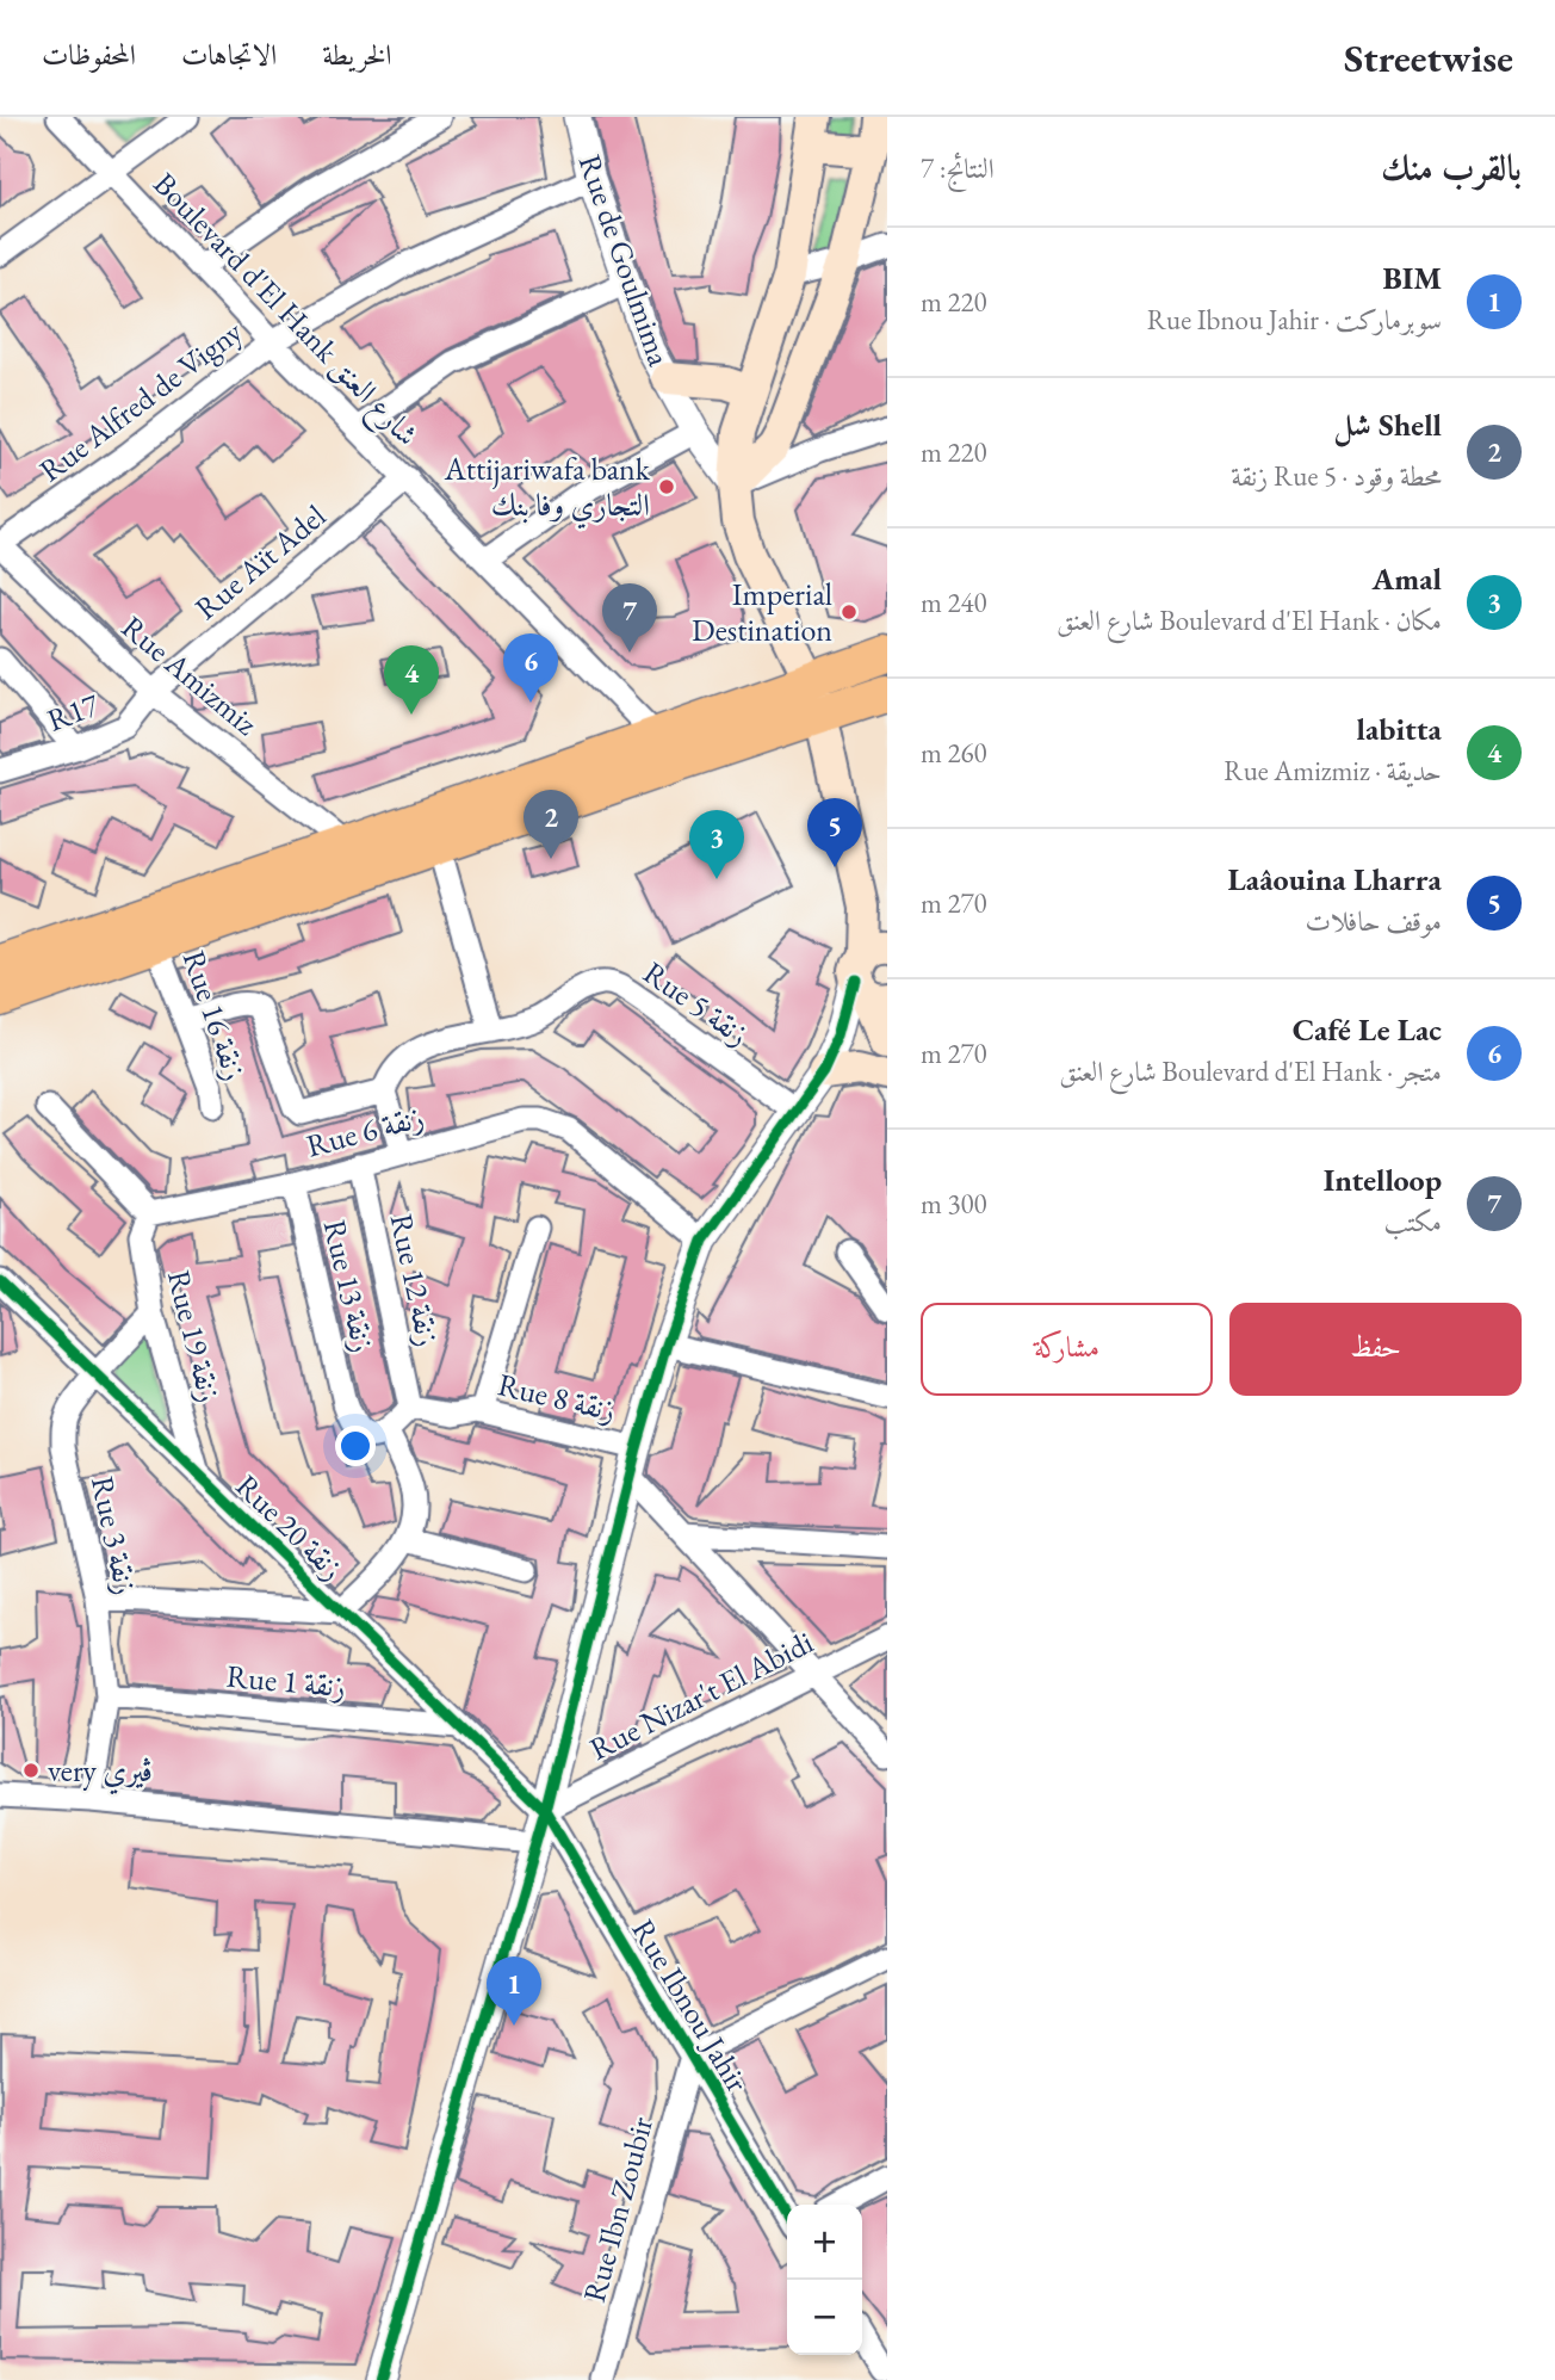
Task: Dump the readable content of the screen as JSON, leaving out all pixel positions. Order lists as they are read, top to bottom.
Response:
{
  "streets": {
    "main road": ["Rue de Goulmima"],
    "street": [
      "Boulevard d'El Hank شارع العنق",
      "Rue Alfred de Vigny",
      "Rue Aït Adel",
      "Rue Amizmiz",
      "R17",
      "Rue 5 زنقة",
      "Rue 16 زنقة",
      "Rue 6 زنقة",
      "Rue 12 زنقة",
      "Rue 13 زنقة",
      "Rue 19 زنقة",
      "Rue 8 زنقة",
      "Rue 20 زنقة",
      "Rue 3 زنقة",
      "Rue 1 زنقة",
      "Rue Nizar't El Abidi",
      "Rue Ibnou Jahir",
      "Rue Ibn Zoubir"
    ]
  },
  "crossings": [
    ["Rue de Goulmima", "Rue Alfred de Vigny"],
    ["Boulevard d'El Hank شارع العنق", "Rue Alfred de Vigny"],
    ["Boulevard d'El Hank شارع العنق", "Rue Aït Adel"],
    ["Rue Alfred de Vigny", "Rue Amizmiz"],
    ["Rue Aït Adel", "Rue Amizmiz"],
    ["Rue Aït Adel", "R17"],
    ["Rue Amizmiz", "R17"],
    ["Rue 6 زنقة", "Rue 12 زنقة"],
    ["Rue 6 زنقة", "Rue 13 زنقة"],
    ["Rue 6 زنقة", "Rue 19 زنقة"],
    ["Rue 12 زنقة", "Rue 8 زنقة"],
    ["Rue 19 زنقة", "Rue 20 زنقة"],
    ["Rue 19 زنقة", "Rue 3 زنقة"],
    ["Rue 20 زنقة", "Rue 3 زنقة"],
    ["Rue 20 زنقة", "Rue 1 زنقة"],
    ["Rue 20 زنقة", "Rue Nizar't El Abidi"],
    ["Rue 20 زنقة", "Rue Ibnou Jahir"],
    ["Rue 3 زنقة", "Rue 1 زنقة"],
    ["Rue Nizar't El Abidi", "Rue Ibnou Jahir"],
    ["Rue Ibnou Jahir", "Rue Ibn Zoubir"]
  ],
  "places": ["Attijariwafa bank التجاري وفا بنك", "Imperial Destination", "very ڤيري"],
  "page": {
    "header": "Streetwise",
    "nav": ["الخريطة", "الاتجاهات", "المحفوظات"],
    "heading": ["بالقرب منك", "النتائج: 7"],
    "list": [
      {
        "mark": "1",
        "name": "BIM",
        "note": "سوبرماركت · Rue Ibnou Jahir",
        "value": "220 m"
      },
      {
        "mark": "2",
        "name": "Shell شل",
        "note": "محطة وقود · Rue 5 زنقة",
        "value": "220 m"
      },
      {
        "mark": "3",
        "name": "Amal",
        "note": "مكان · Boulevard d'El Hank شارع العنق",
        "value": "240 m"
      },
      {
        "mark": "4",
        "name": "labitta",
        "note": "حديقة · Rue Amizmiz",
        "value": "260 m"
      },
      {
        "mark": "5",
        "name": "Laâouina Lharra",
        "note": "موقف حافلات",
        "value": "270 m"
      },
      {
        "mark": "6",
        "name": "Café Le Lac",
        "note": "متجر · Boulevard d'El Hank شارع العنق",
        "value": "270 m"
      },
      {
        "mark": "7",
        "name": "Intelloop",
        "note": "مكتب",
        "value": "300 m"
      }
    ],
    "pins": [
      "7",
      "6",
      "4",
      "2",
      "5",
      "3",
      "1"
    ],
    "buttons": ["حفظ", "مشاركة"],
    "map_buttons": ["+", "−"]
  }
}
